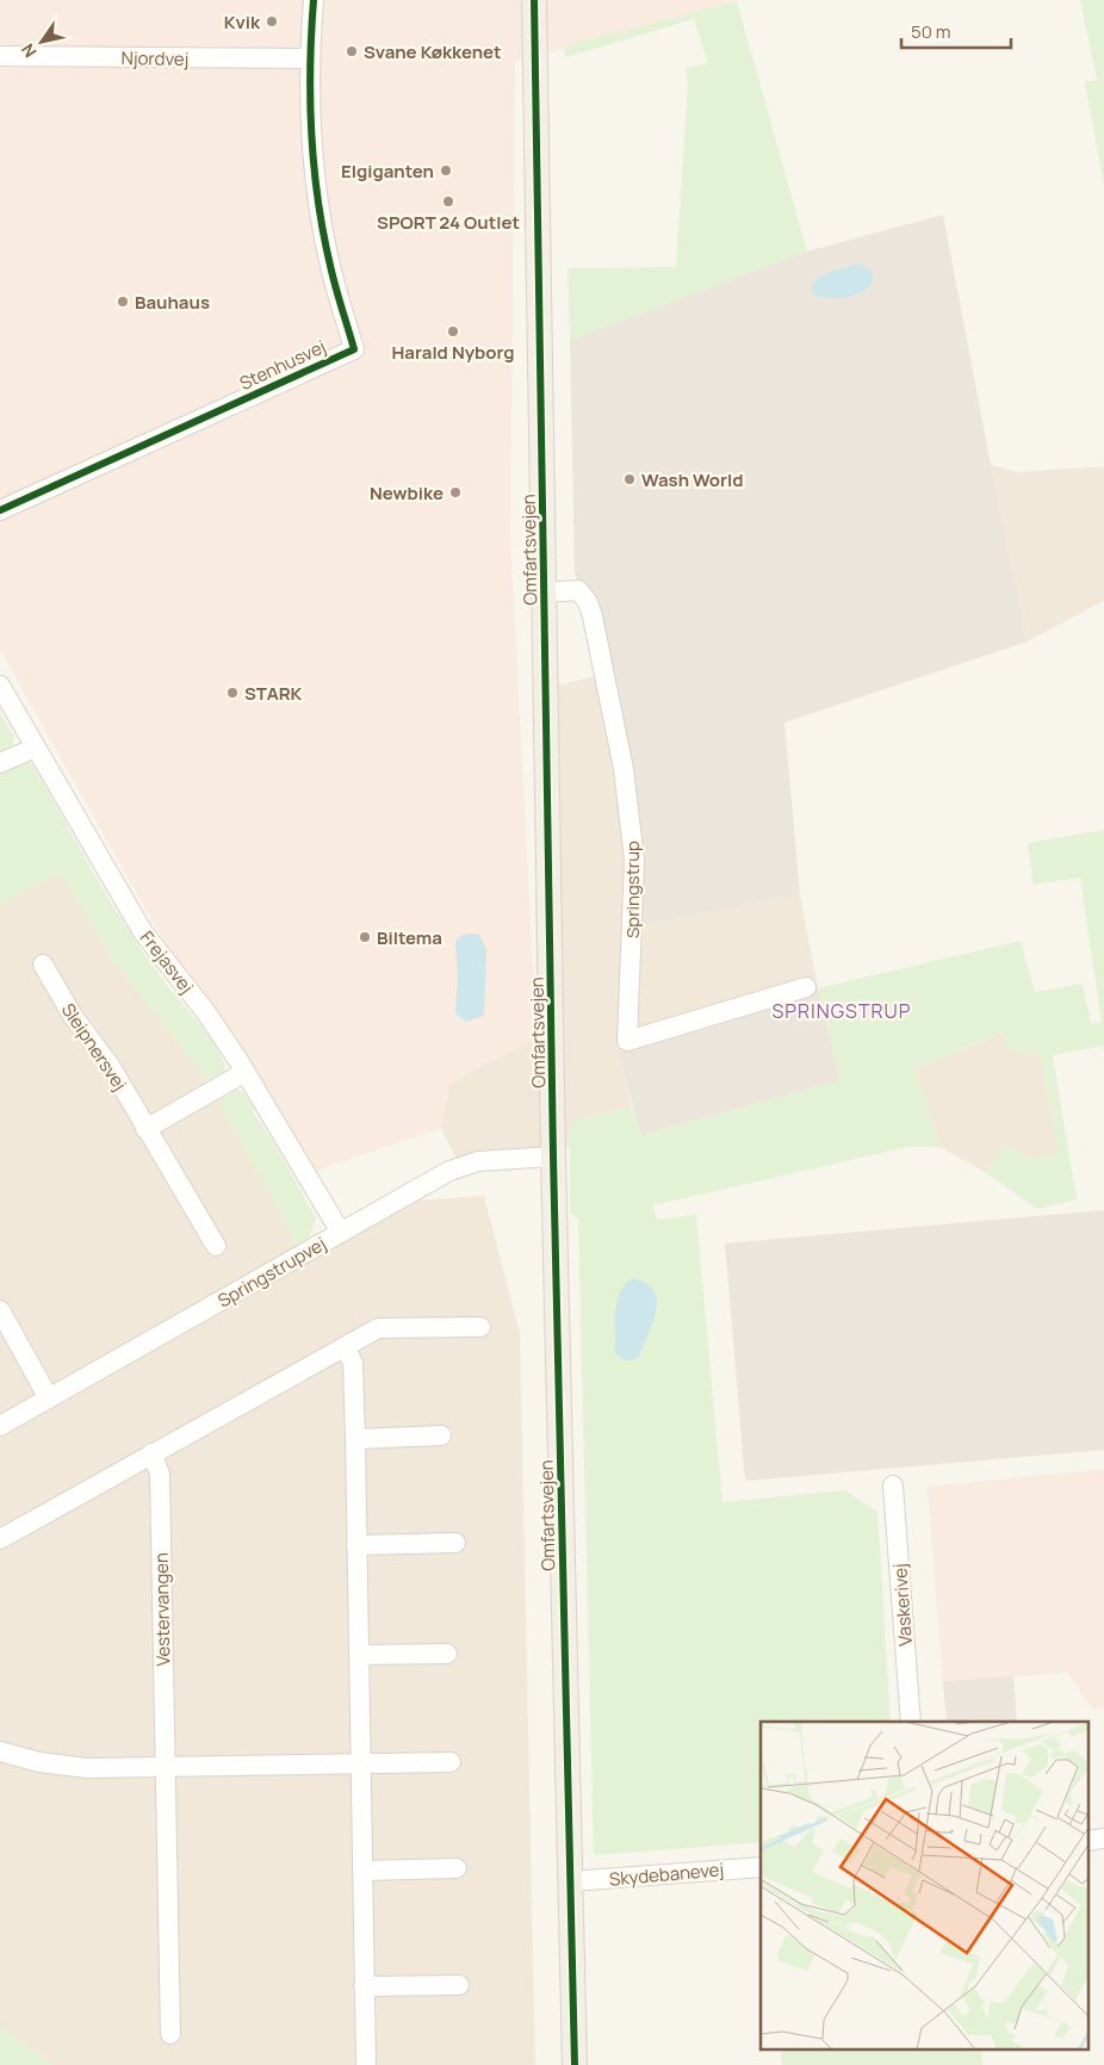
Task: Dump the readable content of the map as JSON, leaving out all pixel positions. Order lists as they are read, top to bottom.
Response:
{
  "streets": {
    "main road": ["Omfartsvejen"],
    "street": [
      "Njordvej",
      "Stenhusvej",
      "Springstrup",
      "Frejasvej",
      "Sleipnersvej",
      "Springstrupvej",
      "Vaskerivej",
      "Vestervangen",
      "Skydebanevej"
    ]
  },
  "crossings": [
    ["Njordvej", "Stenhusvej"],
    ["Omfartsvejen", "Springstrup"],
    ["Omfartsvejen", "Springstrupvej"],
    ["Omfartsvejen", "Skydebanevej"],
    ["Frejasvej", "Springstrupvej"]
  ],
  "districts": ["SPRINGSTRUP"],
  "places": [
    "Kvik",
    "Svane Køkkenet",
    "Elgiganten",
    "SPORT 24 Outlet",
    "Bauhaus",
    "Harald Nyborg",
    "Wash World",
    "Newbike",
    "STARK",
    "Biltema"
  ],
  "scale_bar": "50 m",
  "north": "bottom left"
}
